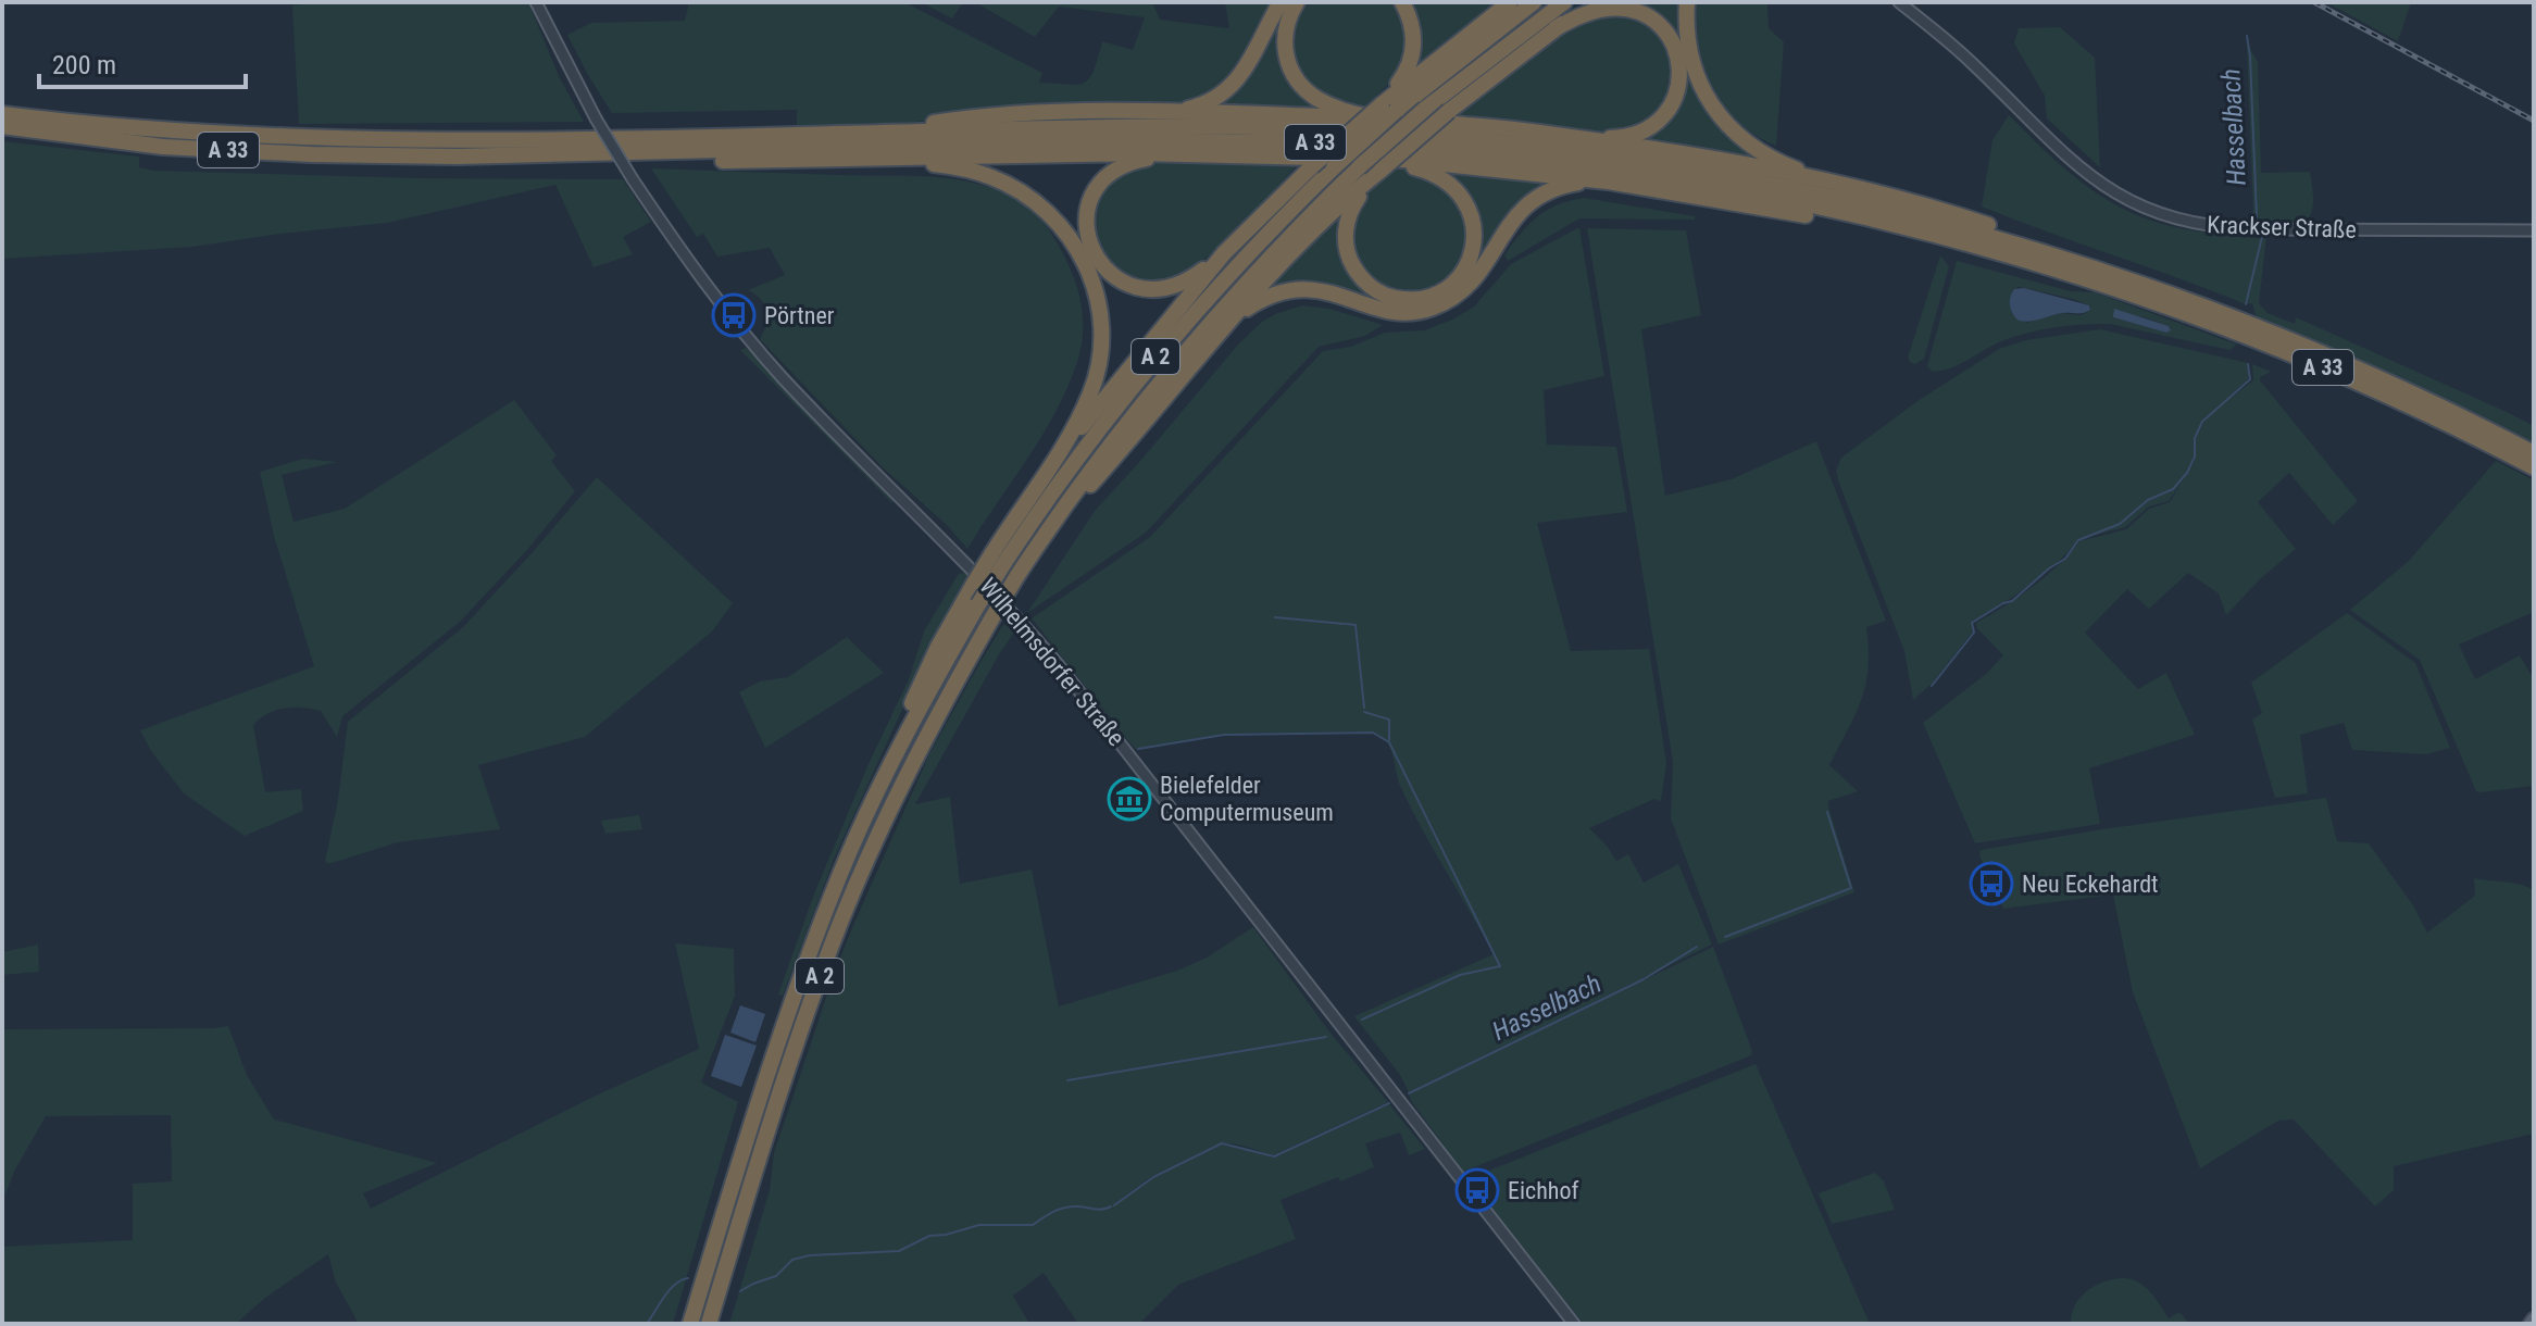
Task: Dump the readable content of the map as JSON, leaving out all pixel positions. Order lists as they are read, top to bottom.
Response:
{
  "streets": {
    "highway": ["A 33", "A 2"],
    "street": ["Krackser Straße", "Wilhelmsdorfer Straße"]
  },
  "water": ["Hasselbach"],
  "places": {
    "bus stop": ["Pörtner", "Neu Eckehardt", "Eichhof"],
    "museum": ["Bielefelder Computermuseum"]
  },
  "scale_bar": "200 m"
}
